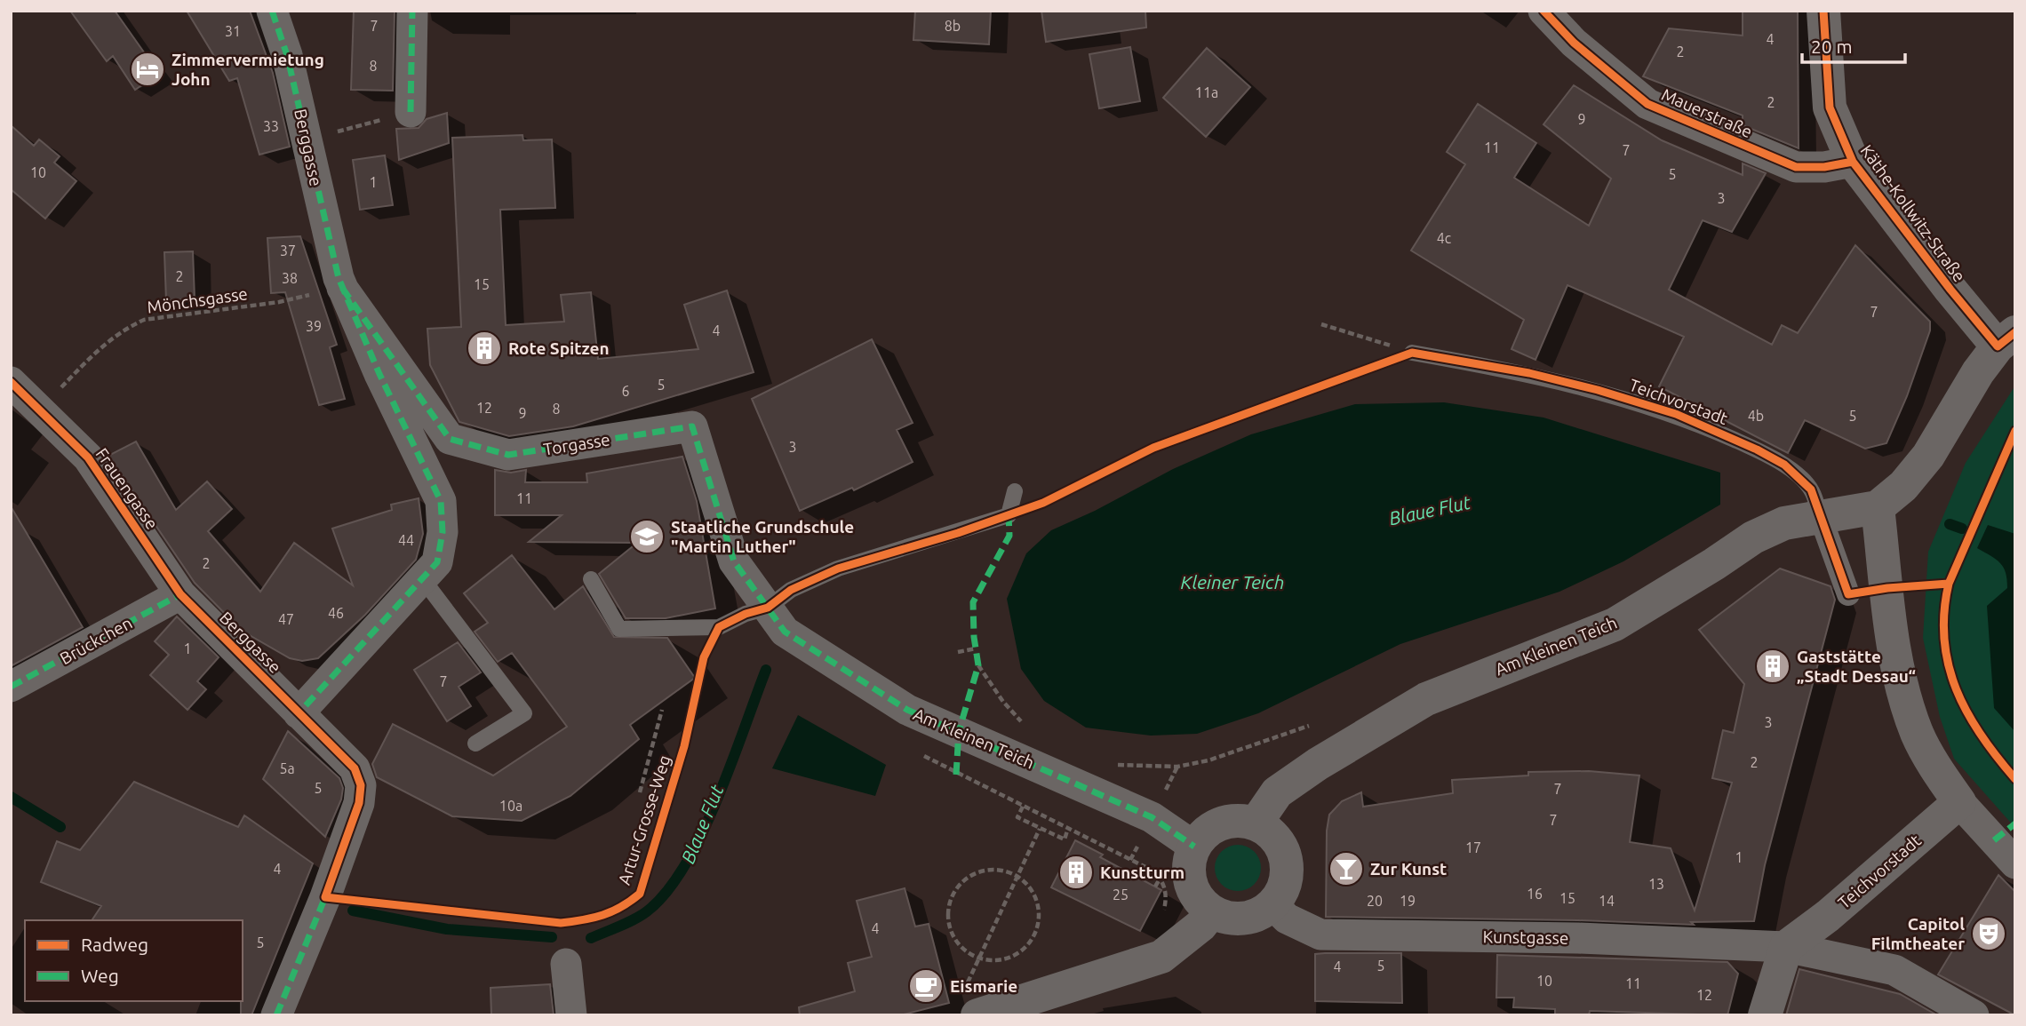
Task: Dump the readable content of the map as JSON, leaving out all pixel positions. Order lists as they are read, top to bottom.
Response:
{
  "streets": {
    "street": [
      "Mauerstraße",
      "Berggasse",
      "Käthe-Kollwitz-Straße",
      "Teichvorstadt",
      "Torgasse",
      "Frauengasse",
      "Brückchen",
      "Am Kleinen Teich",
      "Kunstgasse"
    ],
    "path": ["Mönchsgasse"],
    "cycle path": ["Artur-Grosse-Weg"]
  },
  "crossings": [
    ["Mauerstraße", "Käthe-Kollwitz-Straße"],
    ["Berggasse", "Mönchsgasse"],
    ["Berggasse", "Torgasse"],
    ["Berggasse", "Frauengasse"],
    ["Berggasse", "Brückchen"],
    ["Mönchsgasse", "Torgasse"],
    ["Teichvorstadt", "Am Kleinen Teich"],
    ["Teichvorstadt", "Kunstgasse"],
    ["Torgasse", "Am Kleinen Teich"],
    ["Frauengasse", "Brückchen"],
    ["Am Kleinen Teich", "Kunstgasse"]
  ],
  "water": ["Blaue Flut", "Kleiner Teich"],
  "places": {
    "hotel": ["Zimmervermietung John"],
    "building": ["Rote Spitzen", "Gaststätte „Stadt Dessau“", "Kunstturm"],
    "school or university": ["Staatliche Grundschule \"Martin Luther\""],
    "bar": ["Zur Kunst"],
    "theatre": ["Capitol Filmtheater"],
    "cafe": ["Eismarie"]
  },
  "house_numbers": [
    "7",
    "8b",
    "31",
    "4",
    "2",
    "8",
    "11a",
    "2",
    "9",
    "33",
    "11",
    "7",
    "10",
    "5",
    "1",
    "3",
    "4c",
    "37",
    "2",
    "38",
    "15",
    "7",
    "39",
    "4",
    "5",
    "6",
    "12",
    "8",
    "9",
    "4b",
    "5",
    "3",
    "11",
    "44",
    "2",
    "46",
    "47",
    "1",
    "7",
    "3",
    "2",
    "5a",
    "5",
    "7",
    "10a",
    "7",
    "17",
    "1",
    "4",
    "13",
    "16",
    "25",
    "15",
    "20",
    "19",
    "14",
    "4",
    "5",
    "5",
    "4",
    "10",
    "11",
    "12"
  ],
  "legend": ["Radweg", "Weg"],
  "scale_bar": "20 m"
}
